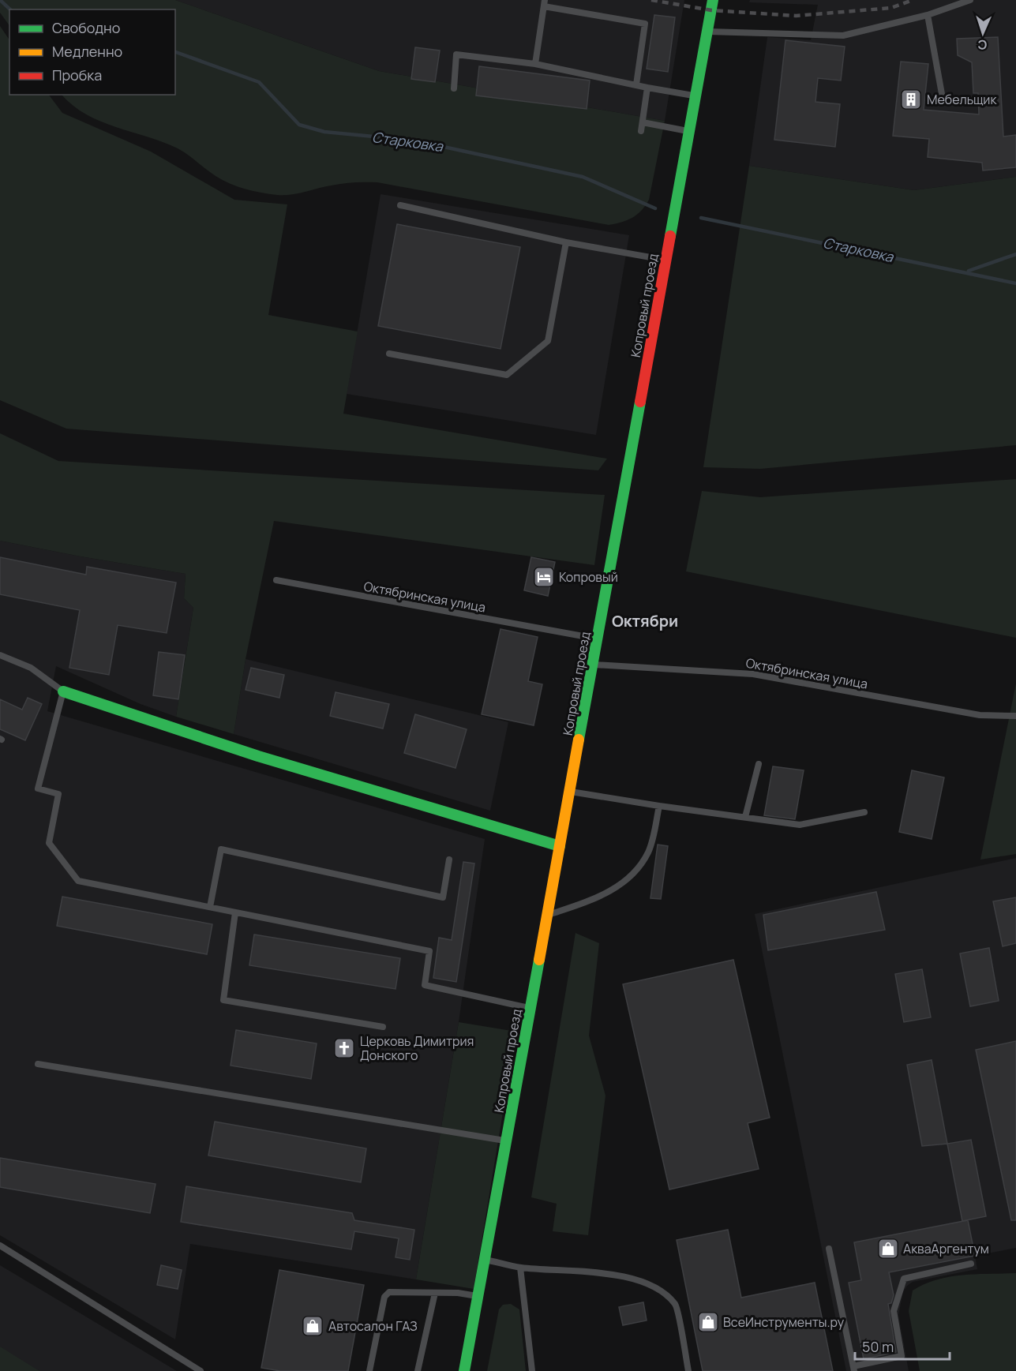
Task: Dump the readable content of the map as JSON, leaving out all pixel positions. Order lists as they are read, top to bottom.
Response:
{
  "streets": {
    "main road": ["Копровый проезд"],
    "lane": ["Октябринская улица"]
  },
  "crossings": [
    ["Копровый проезд", "Октябринская улица"]
  ],
  "districts": ["Октябри"],
  "water": ["Старковка"],
  "places": {
    "building": ["Мебельщик"],
    "hotel": ["Копровый"],
    "church": ["Церковь Димитрия Донского"],
    "shop": ["АкваАргентум", "ВсеИнструменты.ру", "Автосалон ГАЗ"]
  },
  "legend": ["Свободно", "Медленно", "Пробка"],
  "scale_bar": "50 m",
  "north": "bottom"
}
